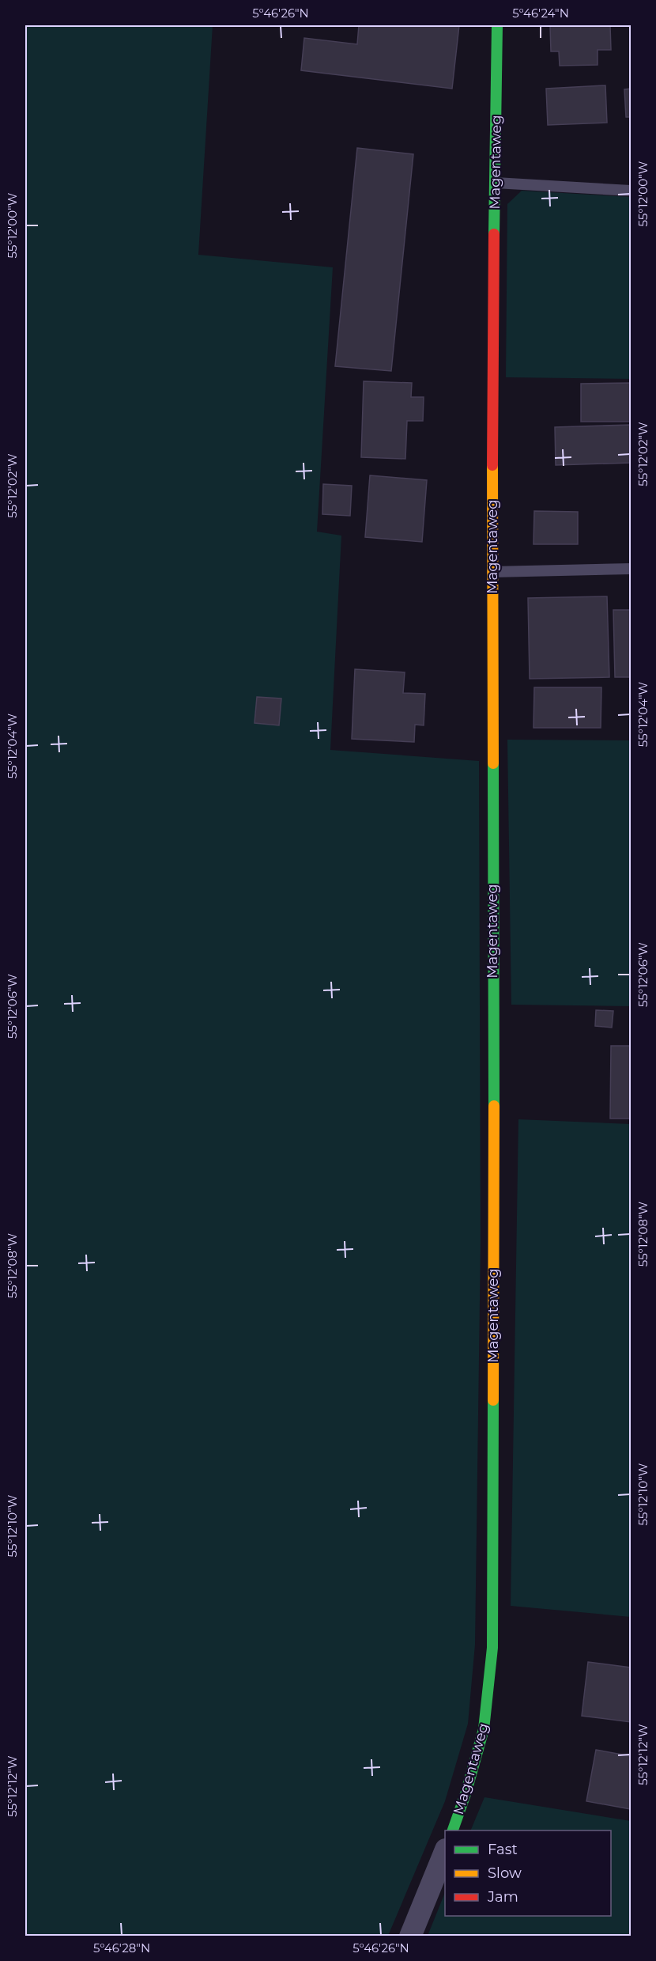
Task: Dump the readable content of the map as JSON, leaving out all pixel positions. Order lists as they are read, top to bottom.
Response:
{
  "streets": {
    "street": ["Magentaweg"]
  },
  "legend": ["Fast", "Slow", "Jam"],
  "coordinates": [
    "5°46'26\"N",
    "5°46'24\"N",
    "55°12'00\"W",
    "55°12'02\"W",
    "55°12'04\"W",
    "55°12'06\"W",
    "55°12'08\"W",
    "55°12'10\"W",
    "55°12'12\"W",
    "5°46'28\"N"
  ]
}
